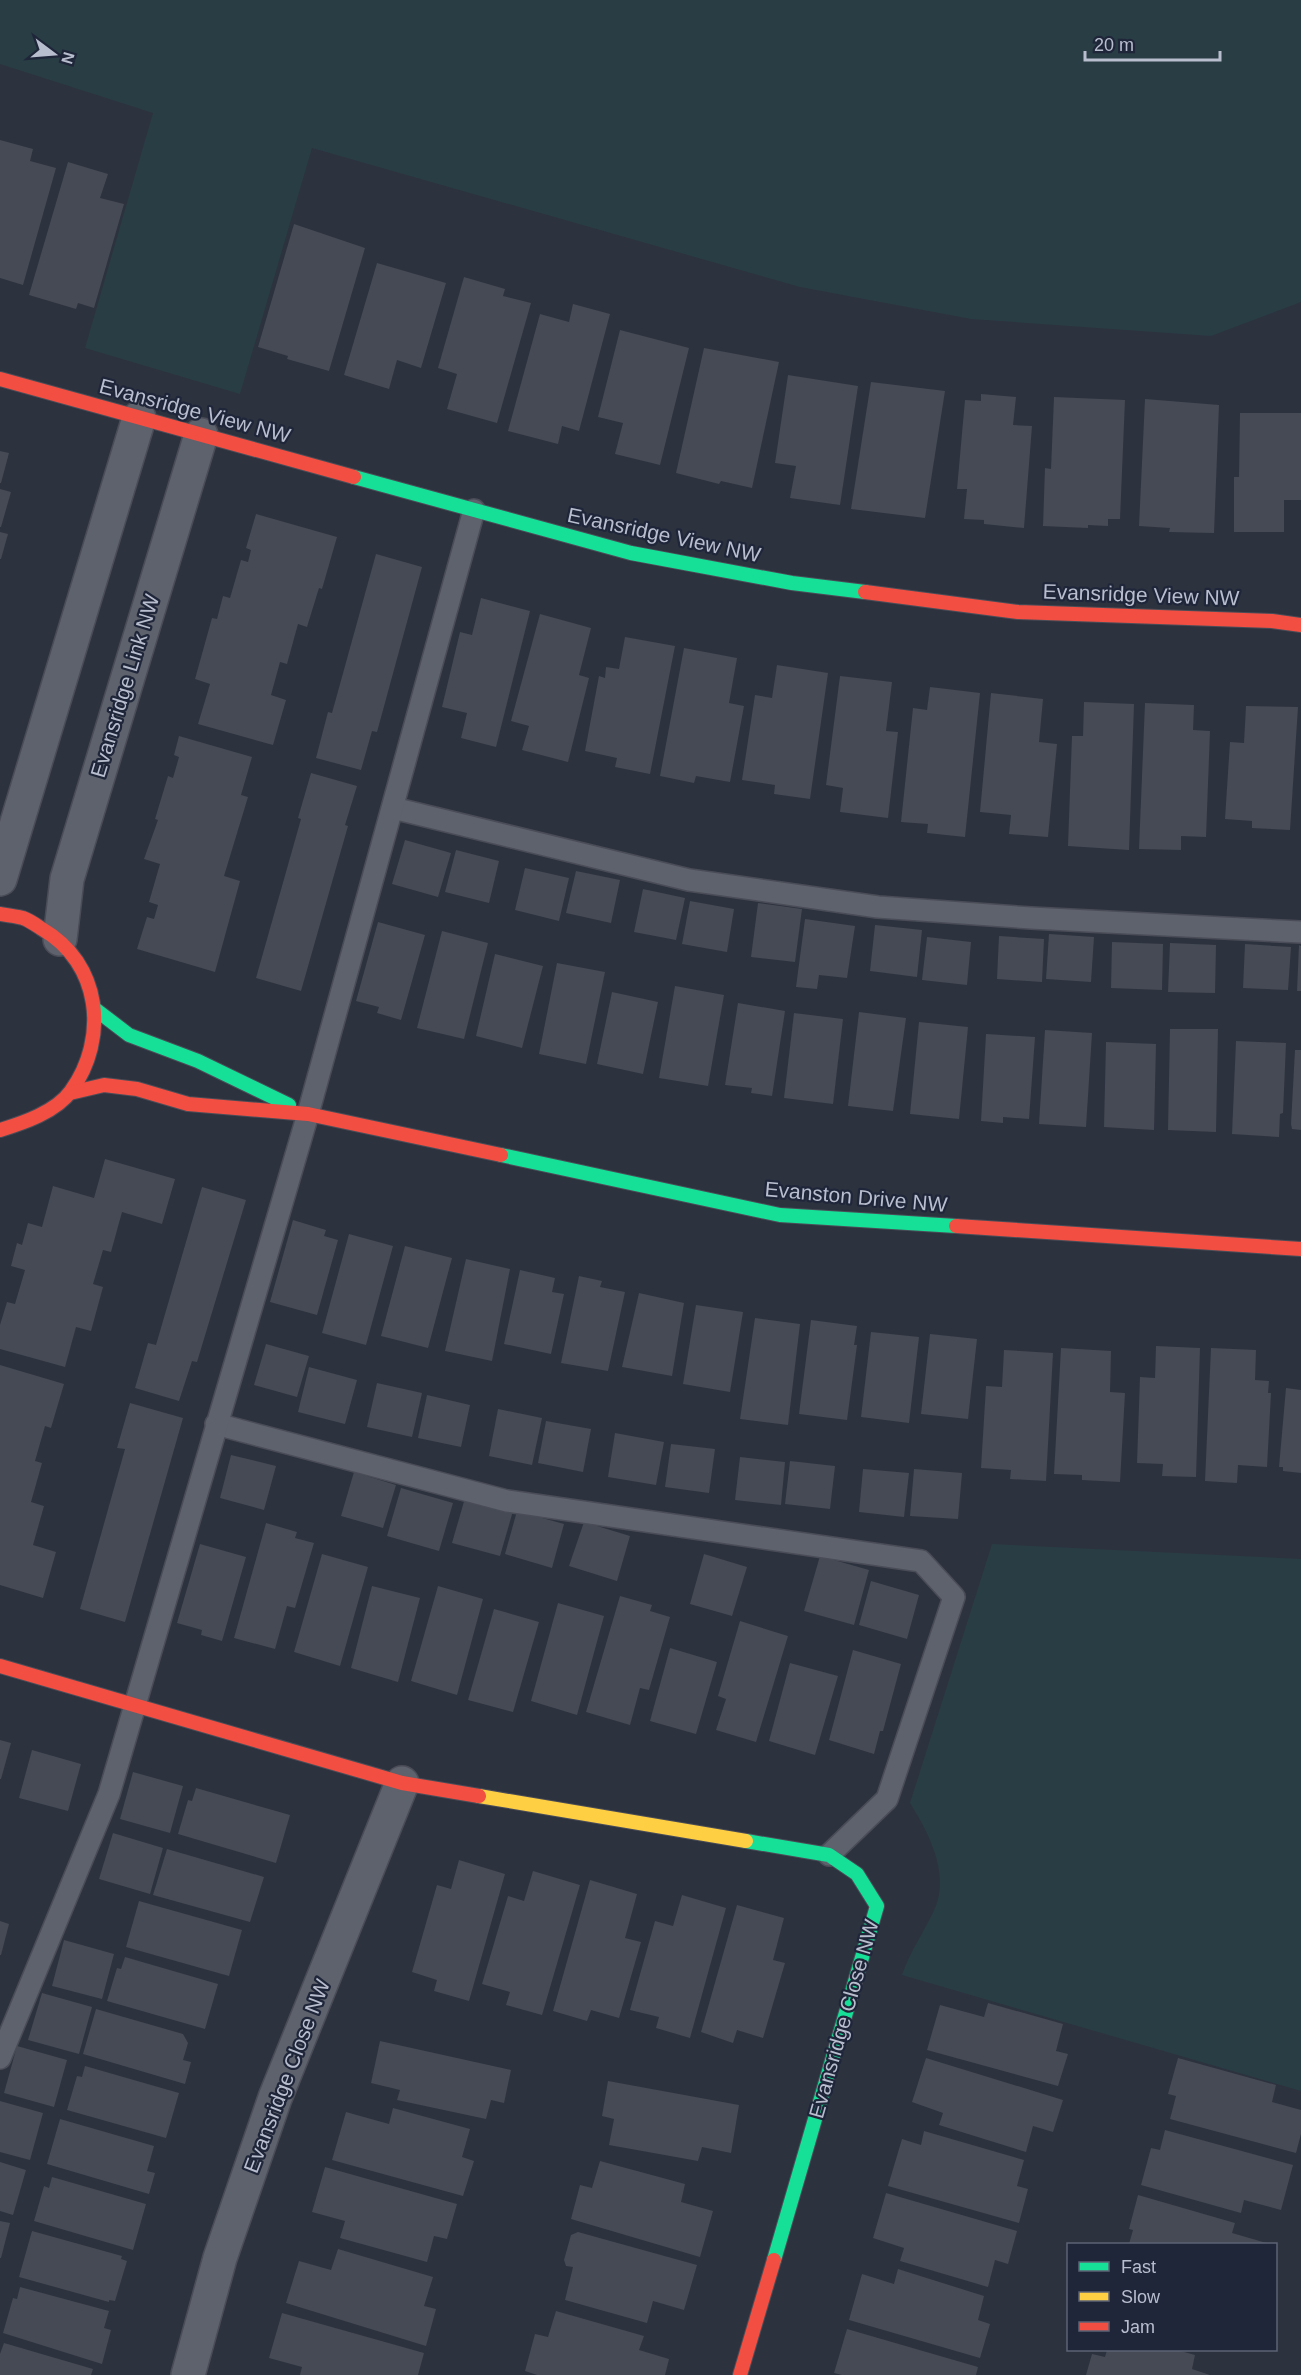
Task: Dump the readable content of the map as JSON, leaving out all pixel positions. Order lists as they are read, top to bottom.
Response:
{
  "streets": {
    "street": [
      "Evansridge View NW",
      "Evansridge Link NW",
      "Evanston Drive NW",
      "Evansridge Close NW"
    ]
  },
  "crossings": [
    ["Evansridge View NW", "Evansridge Link NW"]
  ],
  "legend": ["Fast", "Slow", "Jam"],
  "scale_bar": "20 m",
  "north": "right"
}
